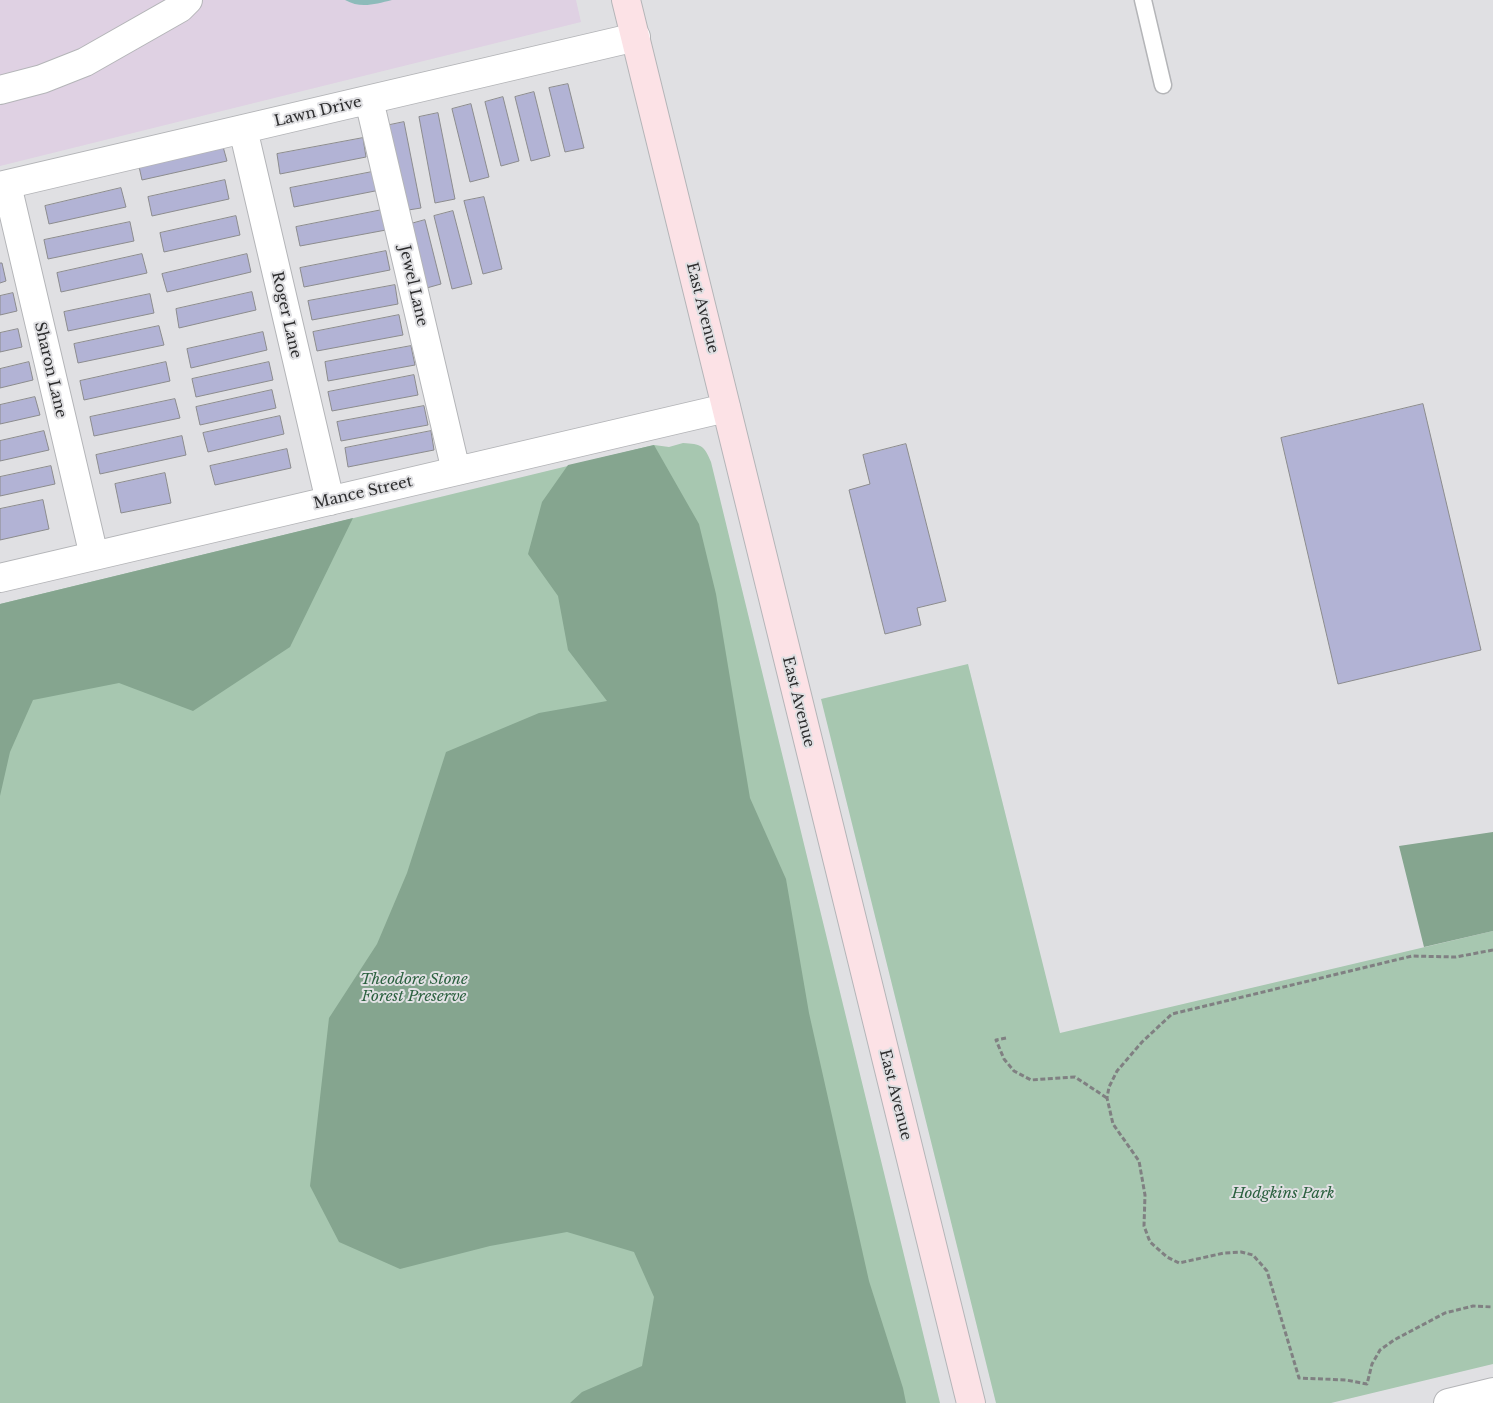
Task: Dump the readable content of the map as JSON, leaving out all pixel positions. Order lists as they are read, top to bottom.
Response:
{
  "streets": {
    "street": [
      "Lawn Drive",
      "Jewel Lane",
      "East Avenue",
      "Roger Lane",
      "Sharon Lane",
      "Mance Street"
    ]
  },
  "crossings": [
    ["Lawn Drive", "Jewel Lane"],
    ["Lawn Drive", "East Avenue"],
    ["Lawn Drive", "Roger Lane"],
    ["Lawn Drive", "Sharon Lane"],
    ["Jewel Lane", "Mance Street"],
    ["East Avenue", "Mance Street"],
    ["Roger Lane", "Mance Street"],
    ["Sharon Lane", "Mance Street"]
  ],
  "parks": ["Theodore Stone Forest Preserve", "Hodgkins Park"]
}
